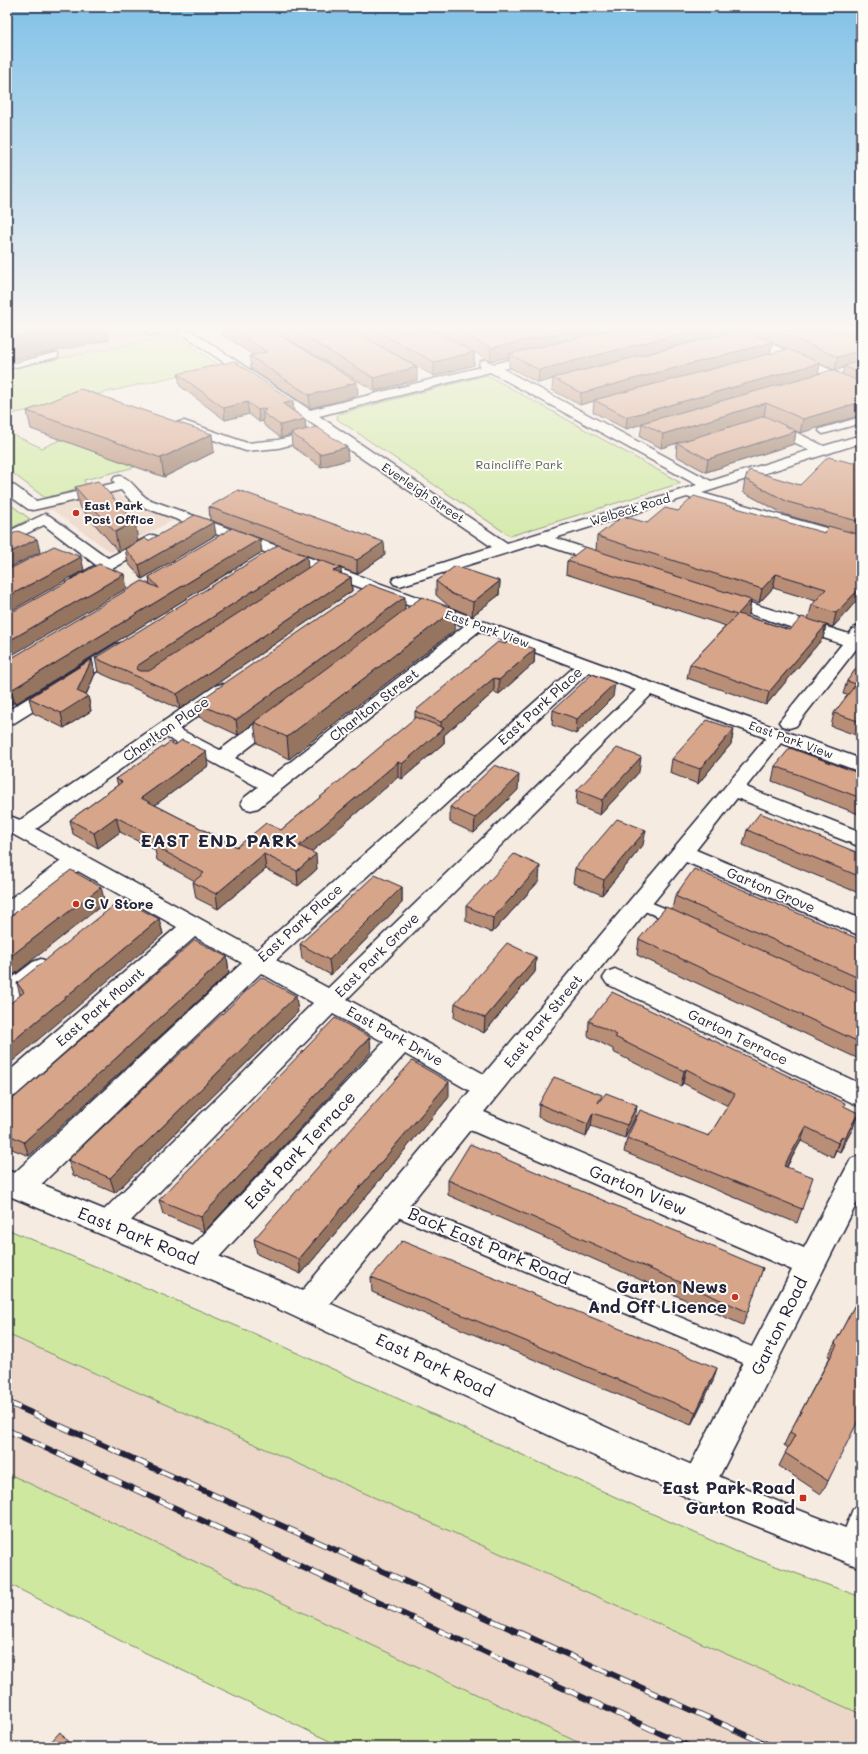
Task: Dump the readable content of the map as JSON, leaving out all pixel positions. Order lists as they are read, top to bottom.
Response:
{
  "streets": {
    "street": [
      "Everleigh Street",
      "Welbeck Road",
      "East Park View",
      "Charlton Street",
      "East Park Place",
      "Charlton Place",
      "Garton Grove",
      "East Park Grove",
      "East Park Mount",
      "East Park Street",
      "East Park Drive",
      "Garton Terrace",
      "East Park Terrace",
      "Garton View",
      "East Park Road",
      "Garton Road"
    ],
    "lane": ["Back East Park Road"]
  },
  "crossings": [
    ["Everleigh Street", "Welbeck Road"],
    ["East Park View", "Charlton Street"],
    ["East Park View", "East Park Place"],
    ["East Park View", "East Park Grove"],
    ["East Park View", "East Park Street"],
    ["East Park Place", "East Park Drive"],
    ["East Park Place", "East Park Road"],
    ["Charlton Place", "East Park Drive"],
    ["Garton Grove", "East Park Street"],
    ["East Park Grove", "East Park Drive"],
    ["East Park Grove", "East Park Road"],
    ["East Park Mount", "East Park Drive"],
    ["East Park Street", "East Park Drive"],
    ["East Park Street", "Garton View"],
    ["East Park Street", "East Park Road"],
    ["East Park Street", "Back East Park Road"],
    ["East Park Drive", "East Park Terrace"],
    ["East Park Terrace", "East Park Road"],
    ["Garton View", "Garton Road"],
    ["East Park Road", "Garton Road"],
    ["Back East Park Road", "Garton Road"]
  ],
  "districts": ["EAST END PARK"],
  "parks": ["Raincliffe Park"],
  "places": {
    "other": ["East Park Post Office", "G V Store", "Garton News And Off Licence"],
    "transit": ["East Park Road Garton Road"]
  }
}
